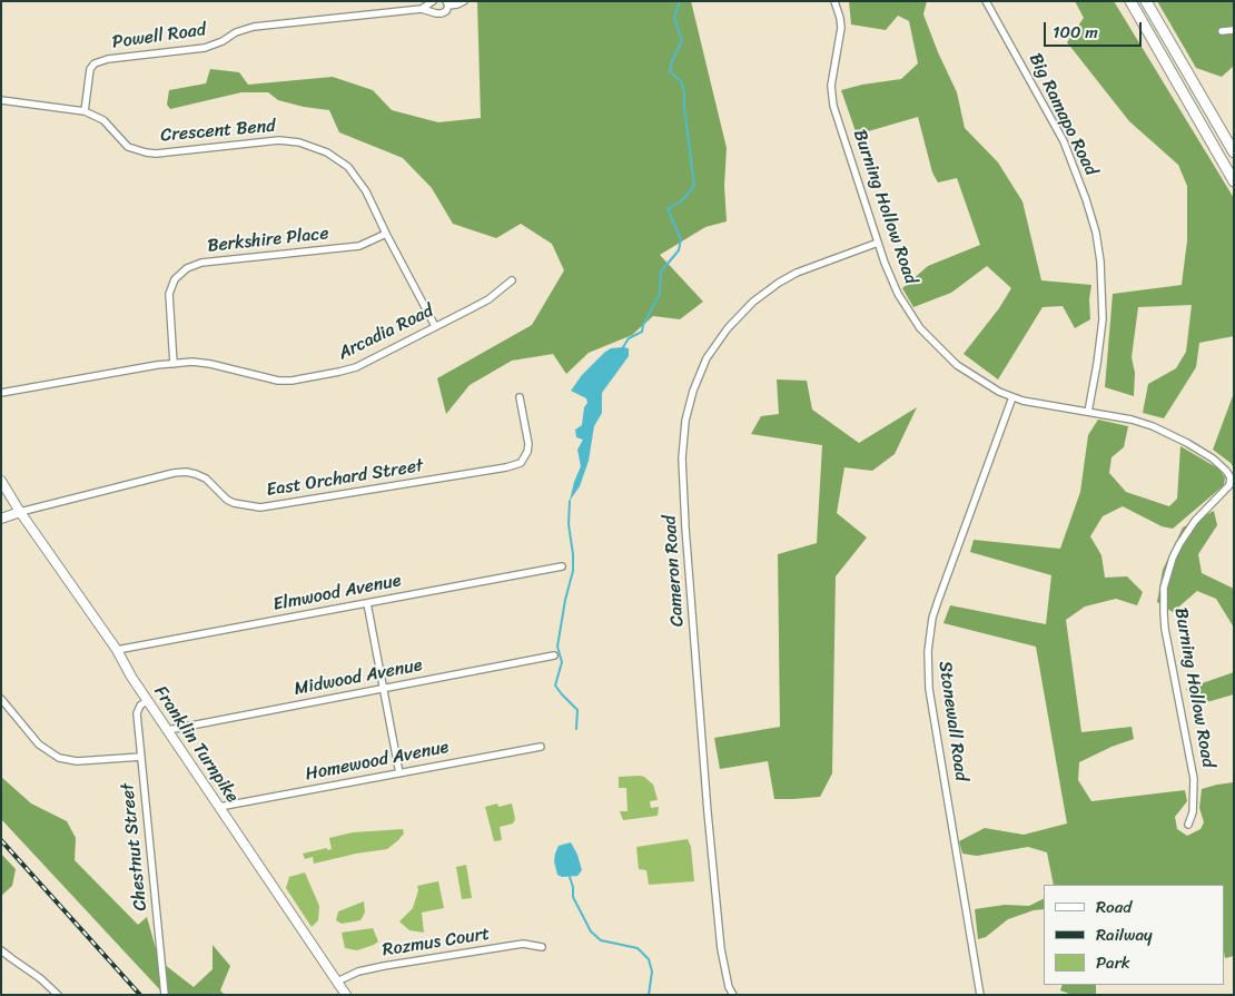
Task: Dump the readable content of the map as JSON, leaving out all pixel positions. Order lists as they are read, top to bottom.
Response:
{
  "streets": {
    "main road": ["Franklin Turnpike"],
    "street": [
      "Powell Road",
      "Big Ramapo Road",
      "Crescent Bend",
      "Burning Hollow Road",
      "Berkshire Place",
      "Arcadia Road",
      "East Orchard Street",
      "Cameron Road",
      "Elmwood Avenue",
      "Midwood Avenue",
      "Stonewall Road",
      "Homewood Avenue",
      "Chestnut Street",
      "Rozmus Court"
    ]
  },
  "crossings": [
    ["Powell Road", "Crescent Bend"],
    ["Big Ramapo Road", "Burning Hollow Road"],
    ["Crescent Bend", "Berkshire Place"],
    ["Crescent Bend", "Arcadia Road"],
    ["Burning Hollow Road", "Cameron Road"],
    ["Burning Hollow Road", "Stonewall Road"],
    ["Berkshire Place", "Arcadia Road"],
    ["East Orchard Street", "Franklin Turnpike"],
    ["Elmwood Avenue", "Franklin Turnpike"],
    ["Midwood Avenue", "Franklin Turnpike"],
    ["Franklin Turnpike", "Homewood Avenue"],
    ["Franklin Turnpike", "Chestnut Street"],
    ["Franklin Turnpike", "Rozmus Court"]
  ],
  "legend": ["Road", "Railway", "Park"],
  "scale_bar": "100 m"
}
